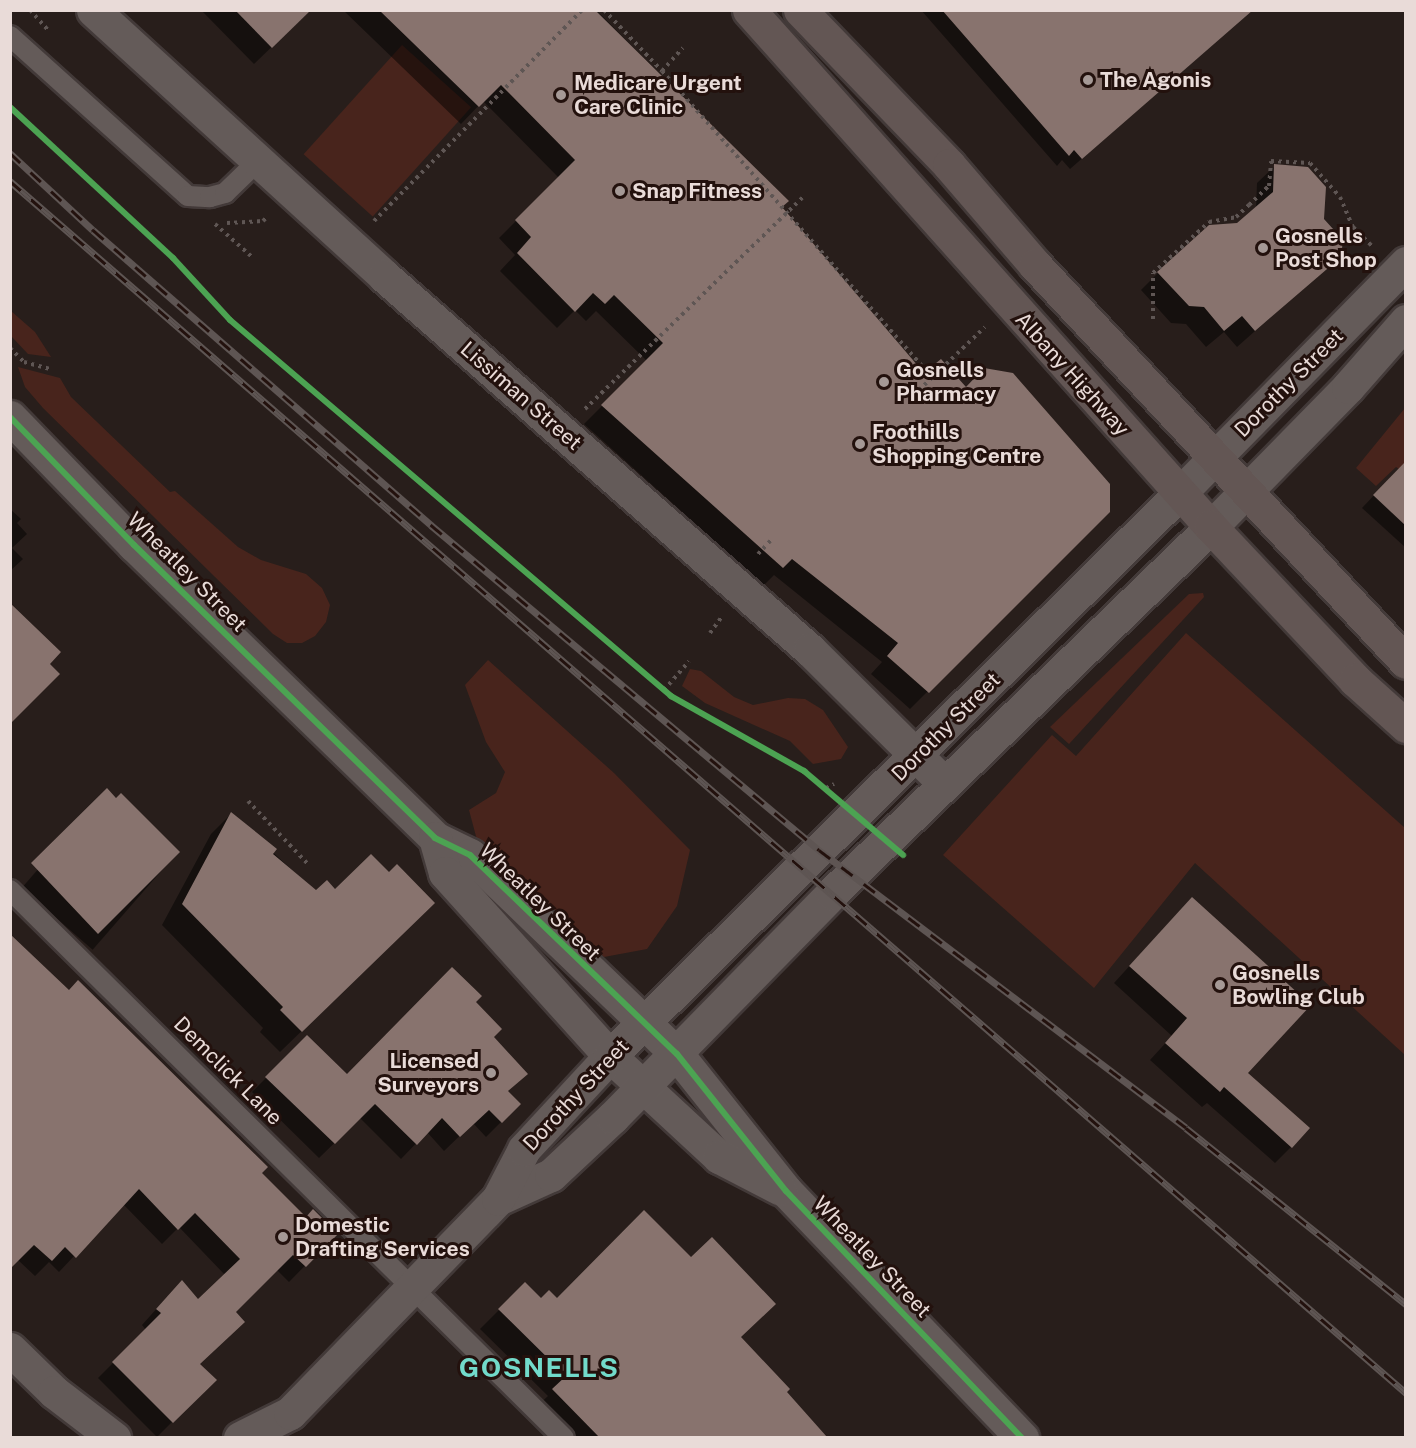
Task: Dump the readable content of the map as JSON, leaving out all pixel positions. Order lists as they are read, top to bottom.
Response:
{
  "streets": {
    "highway": ["Albany Highway"],
    "street": ["Dorothy Street", "Lissiman Street", "Wheatley Street"],
    "lane": ["Demclick Lane"]
  },
  "crossings": [
    ["Albany Highway", "Dorothy Street"],
    ["Dorothy Street", "Lissiman Street"],
    ["Dorothy Street", "Wheatley Street"],
    ["Dorothy Street", "Demclick Lane"]
  ],
  "districts": ["GOSNELLS"],
  "places": [
    "The Agonis",
    "Medicare Urgent Care Clinic",
    "Snap Fitness",
    "Gosnells Post Shop",
    "Gosnells Pharmacy",
    "Foothills Shopping Centre",
    "Gosnells Bowling Club",
    "Licensed Surveyors",
    "Domestic Drafting Services"
  ]
}
